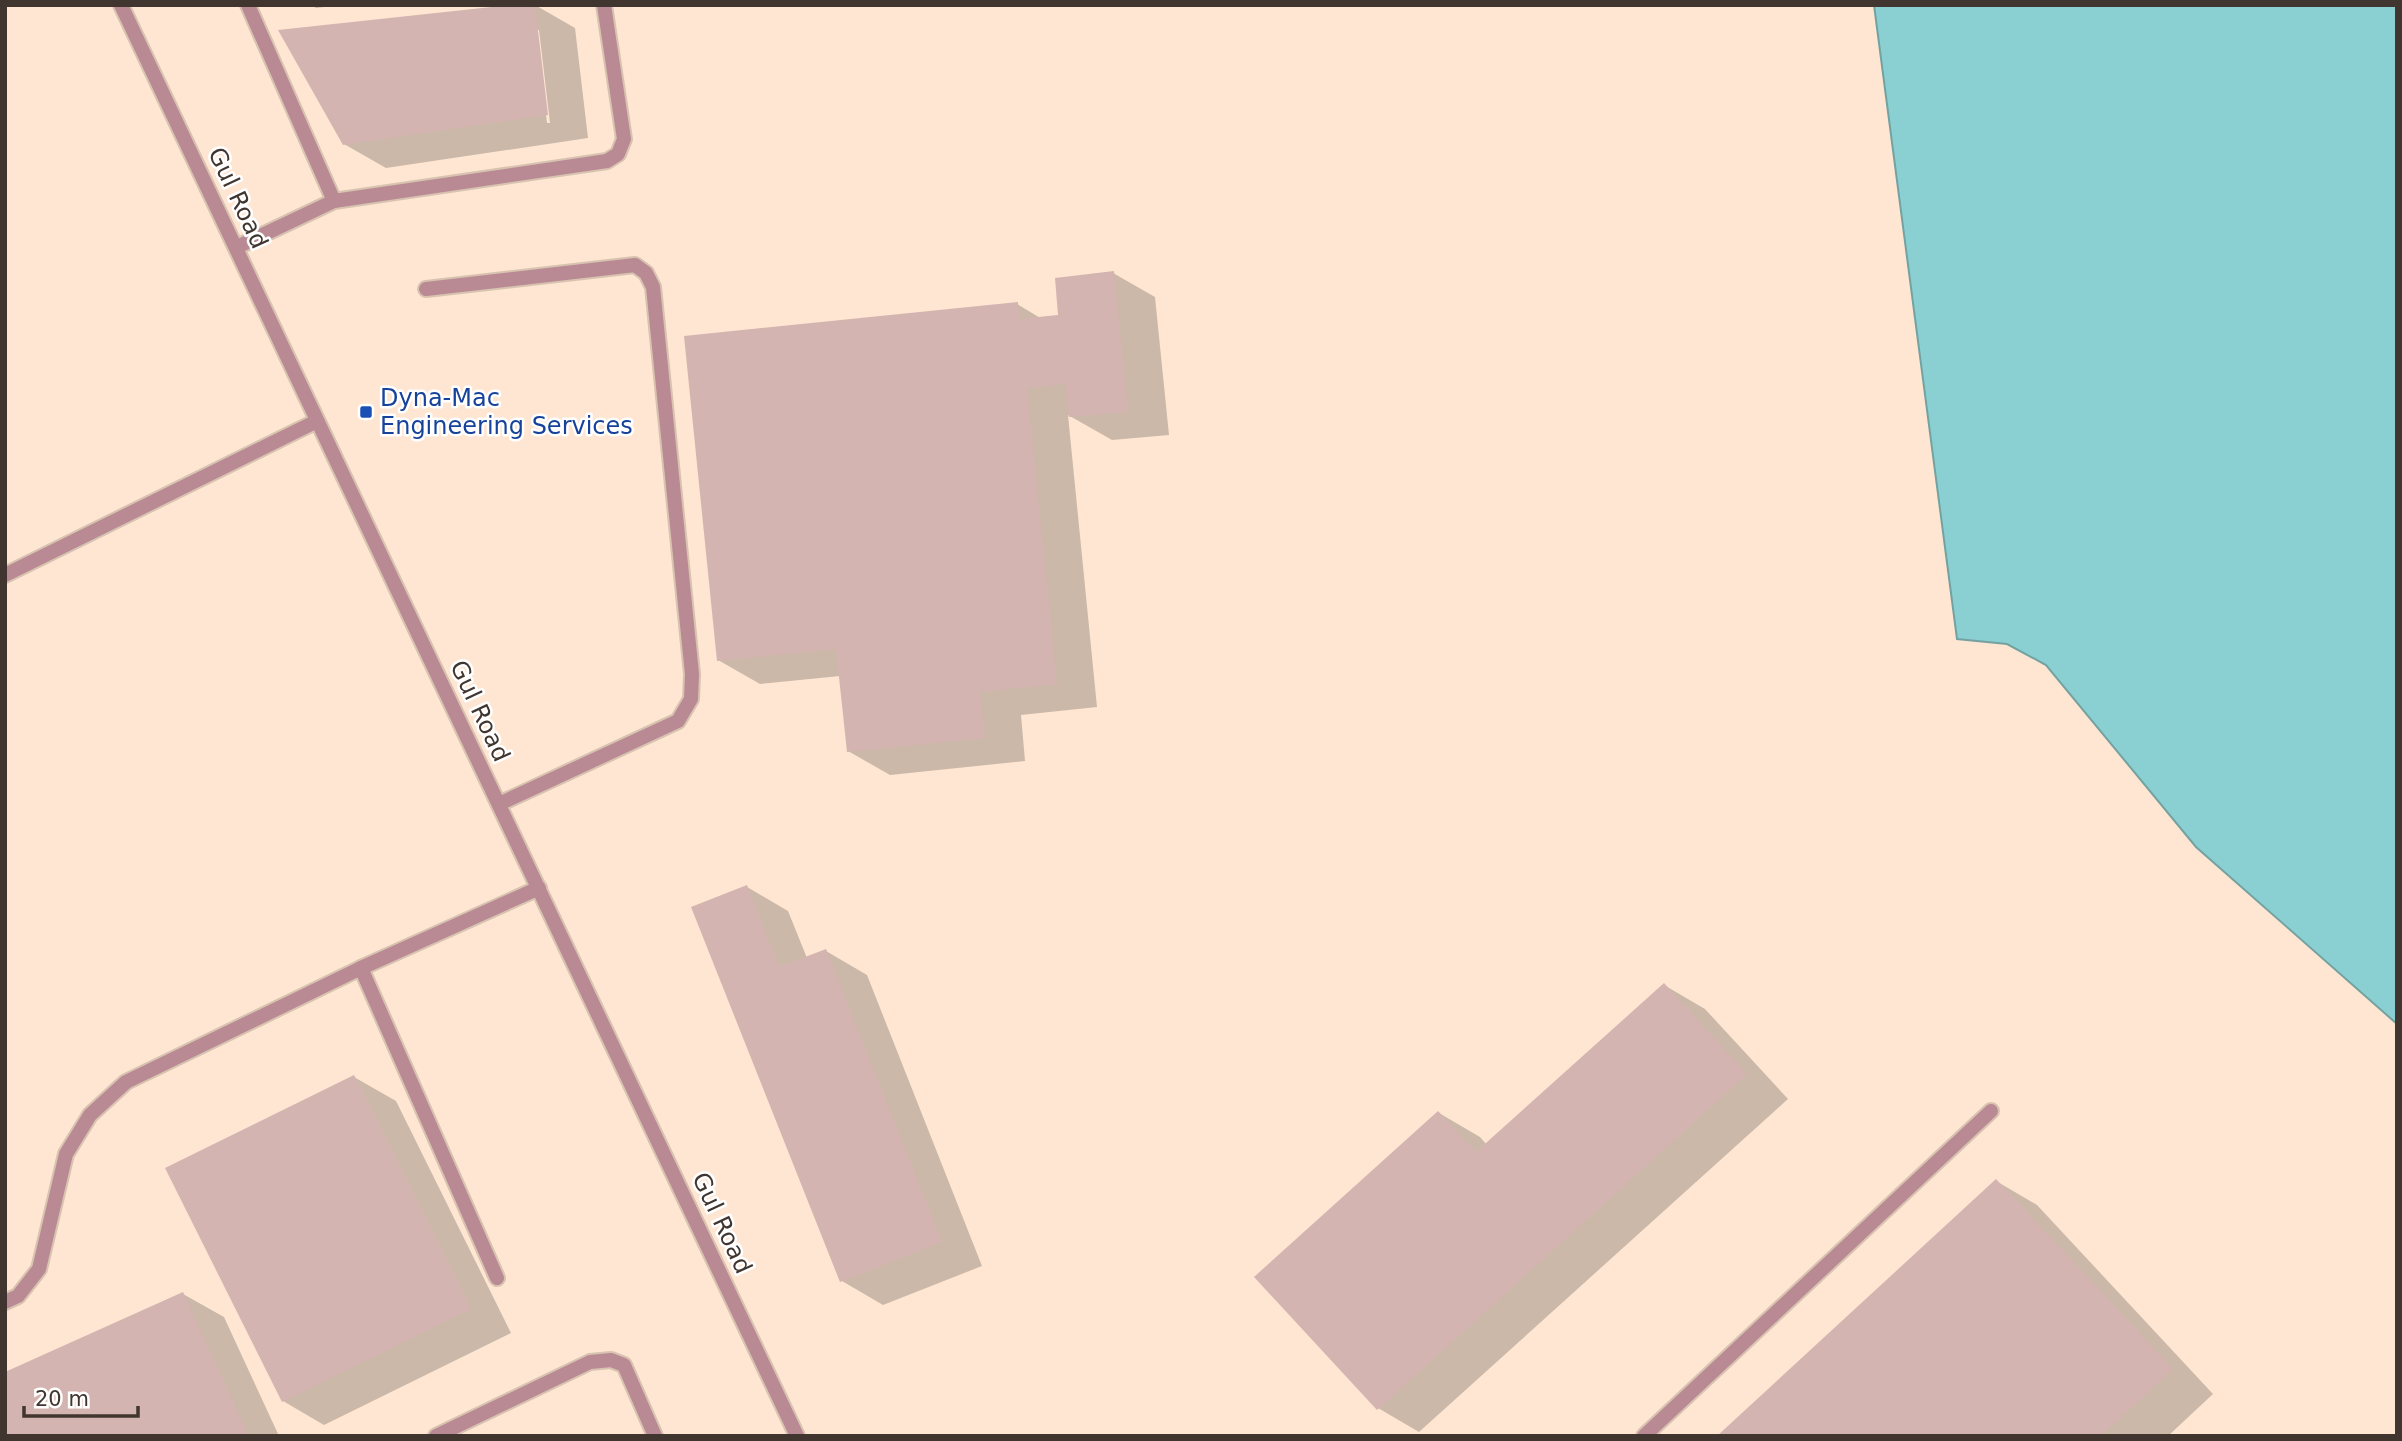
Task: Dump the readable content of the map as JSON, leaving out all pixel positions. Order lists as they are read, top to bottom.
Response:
{
  "streets": {
    "street": ["Gul Road"]
  },
  "places": {
    "transit": ["Dyna-Mac Engineering Services"]
  },
  "scale_bar": "20 m"
}
